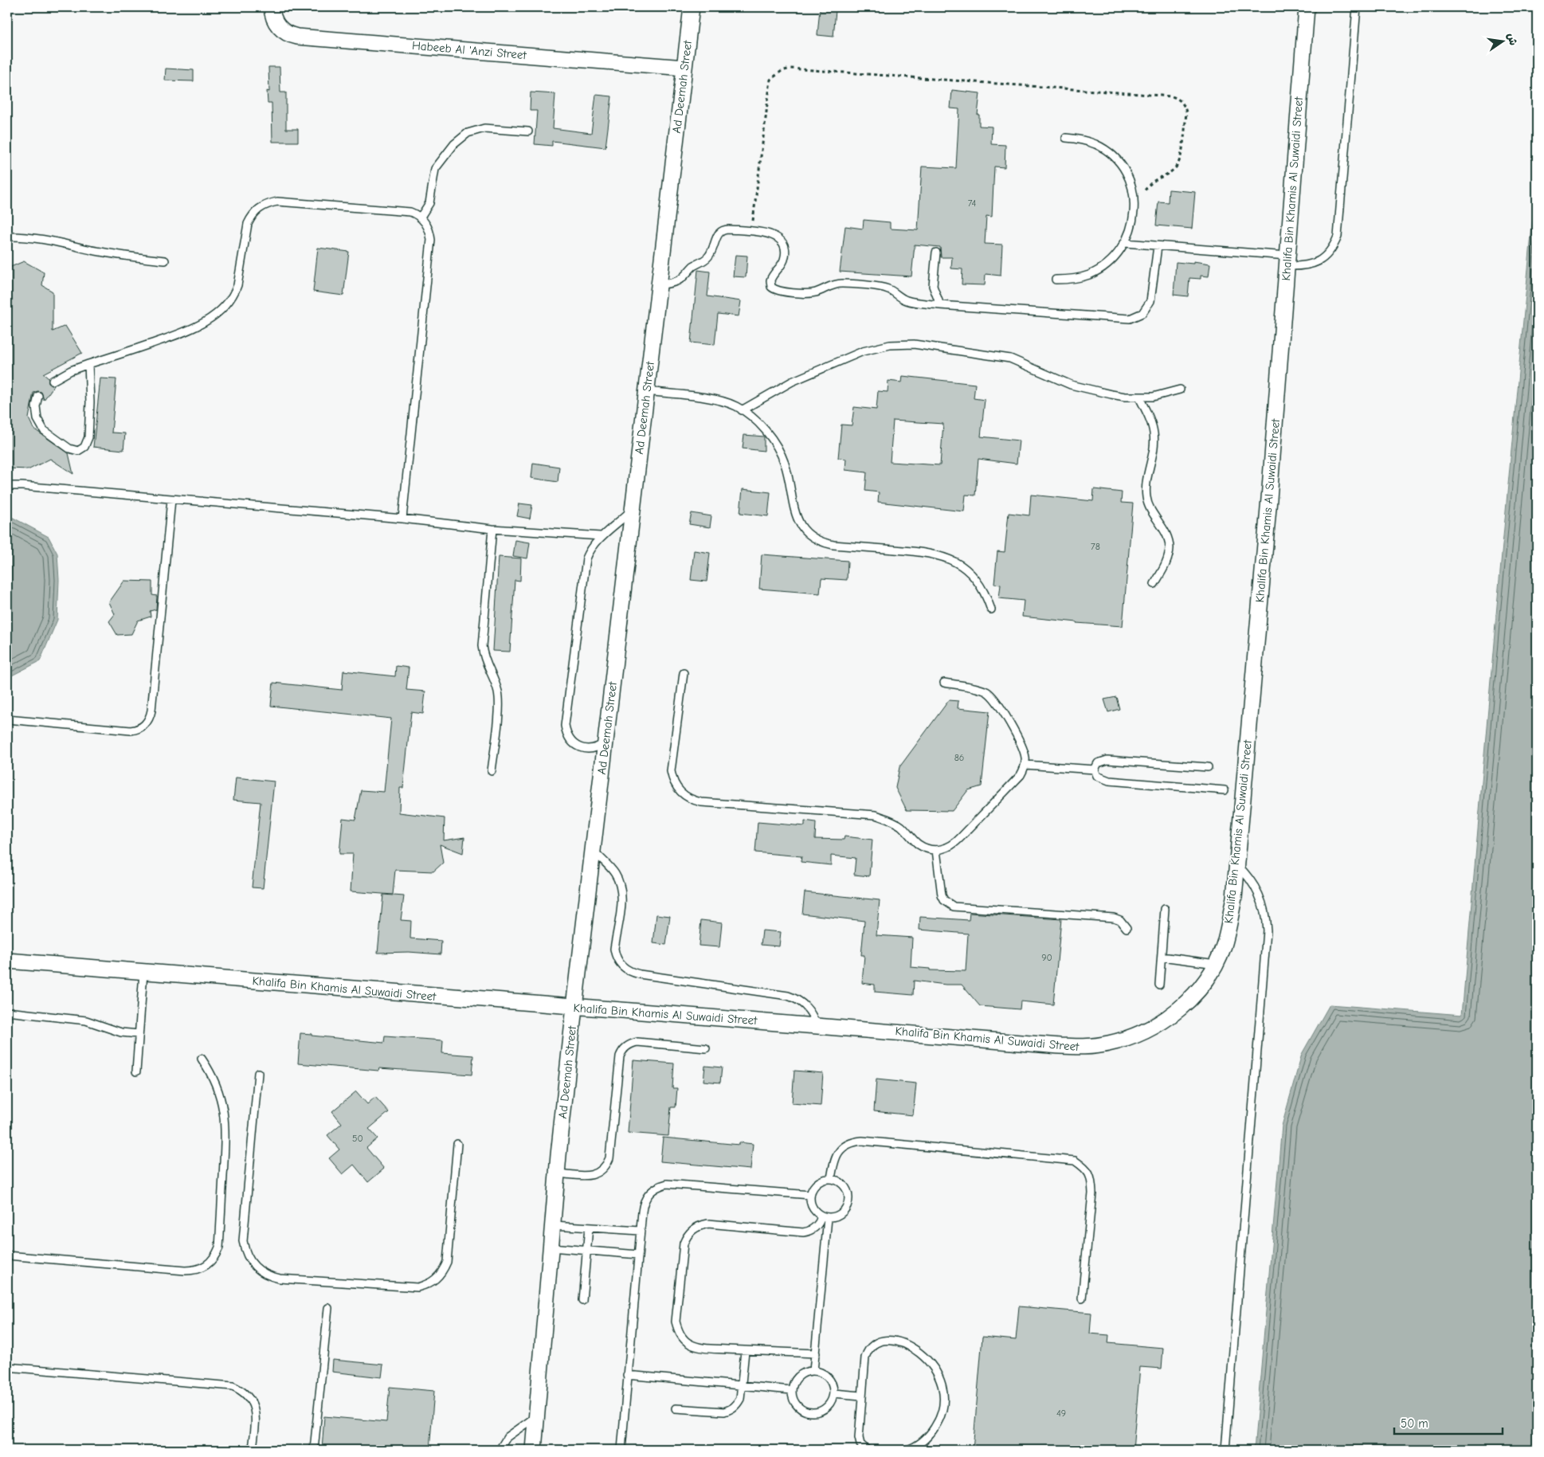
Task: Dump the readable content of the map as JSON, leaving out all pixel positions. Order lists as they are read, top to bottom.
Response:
{
  "streets": {
    "street": ["Habeeb Al 'Anzi Street", "Ad Deemah Street", "Khalifa Bin Khamis Al Suwaidi Street"]
  },
  "crossings": [
    ["Habeeb Al 'Anzi Street", "Ad Deemah Street"],
    ["Ad Deemah Street", "Khalifa Bin Khamis Al Suwaidi Street"]
  ],
  "house_numbers": [
    "74",
    "78",
    "86",
    "90",
    "50",
    "49"
  ],
  "scale_bar": "50 m",
  "north": "right"
}
